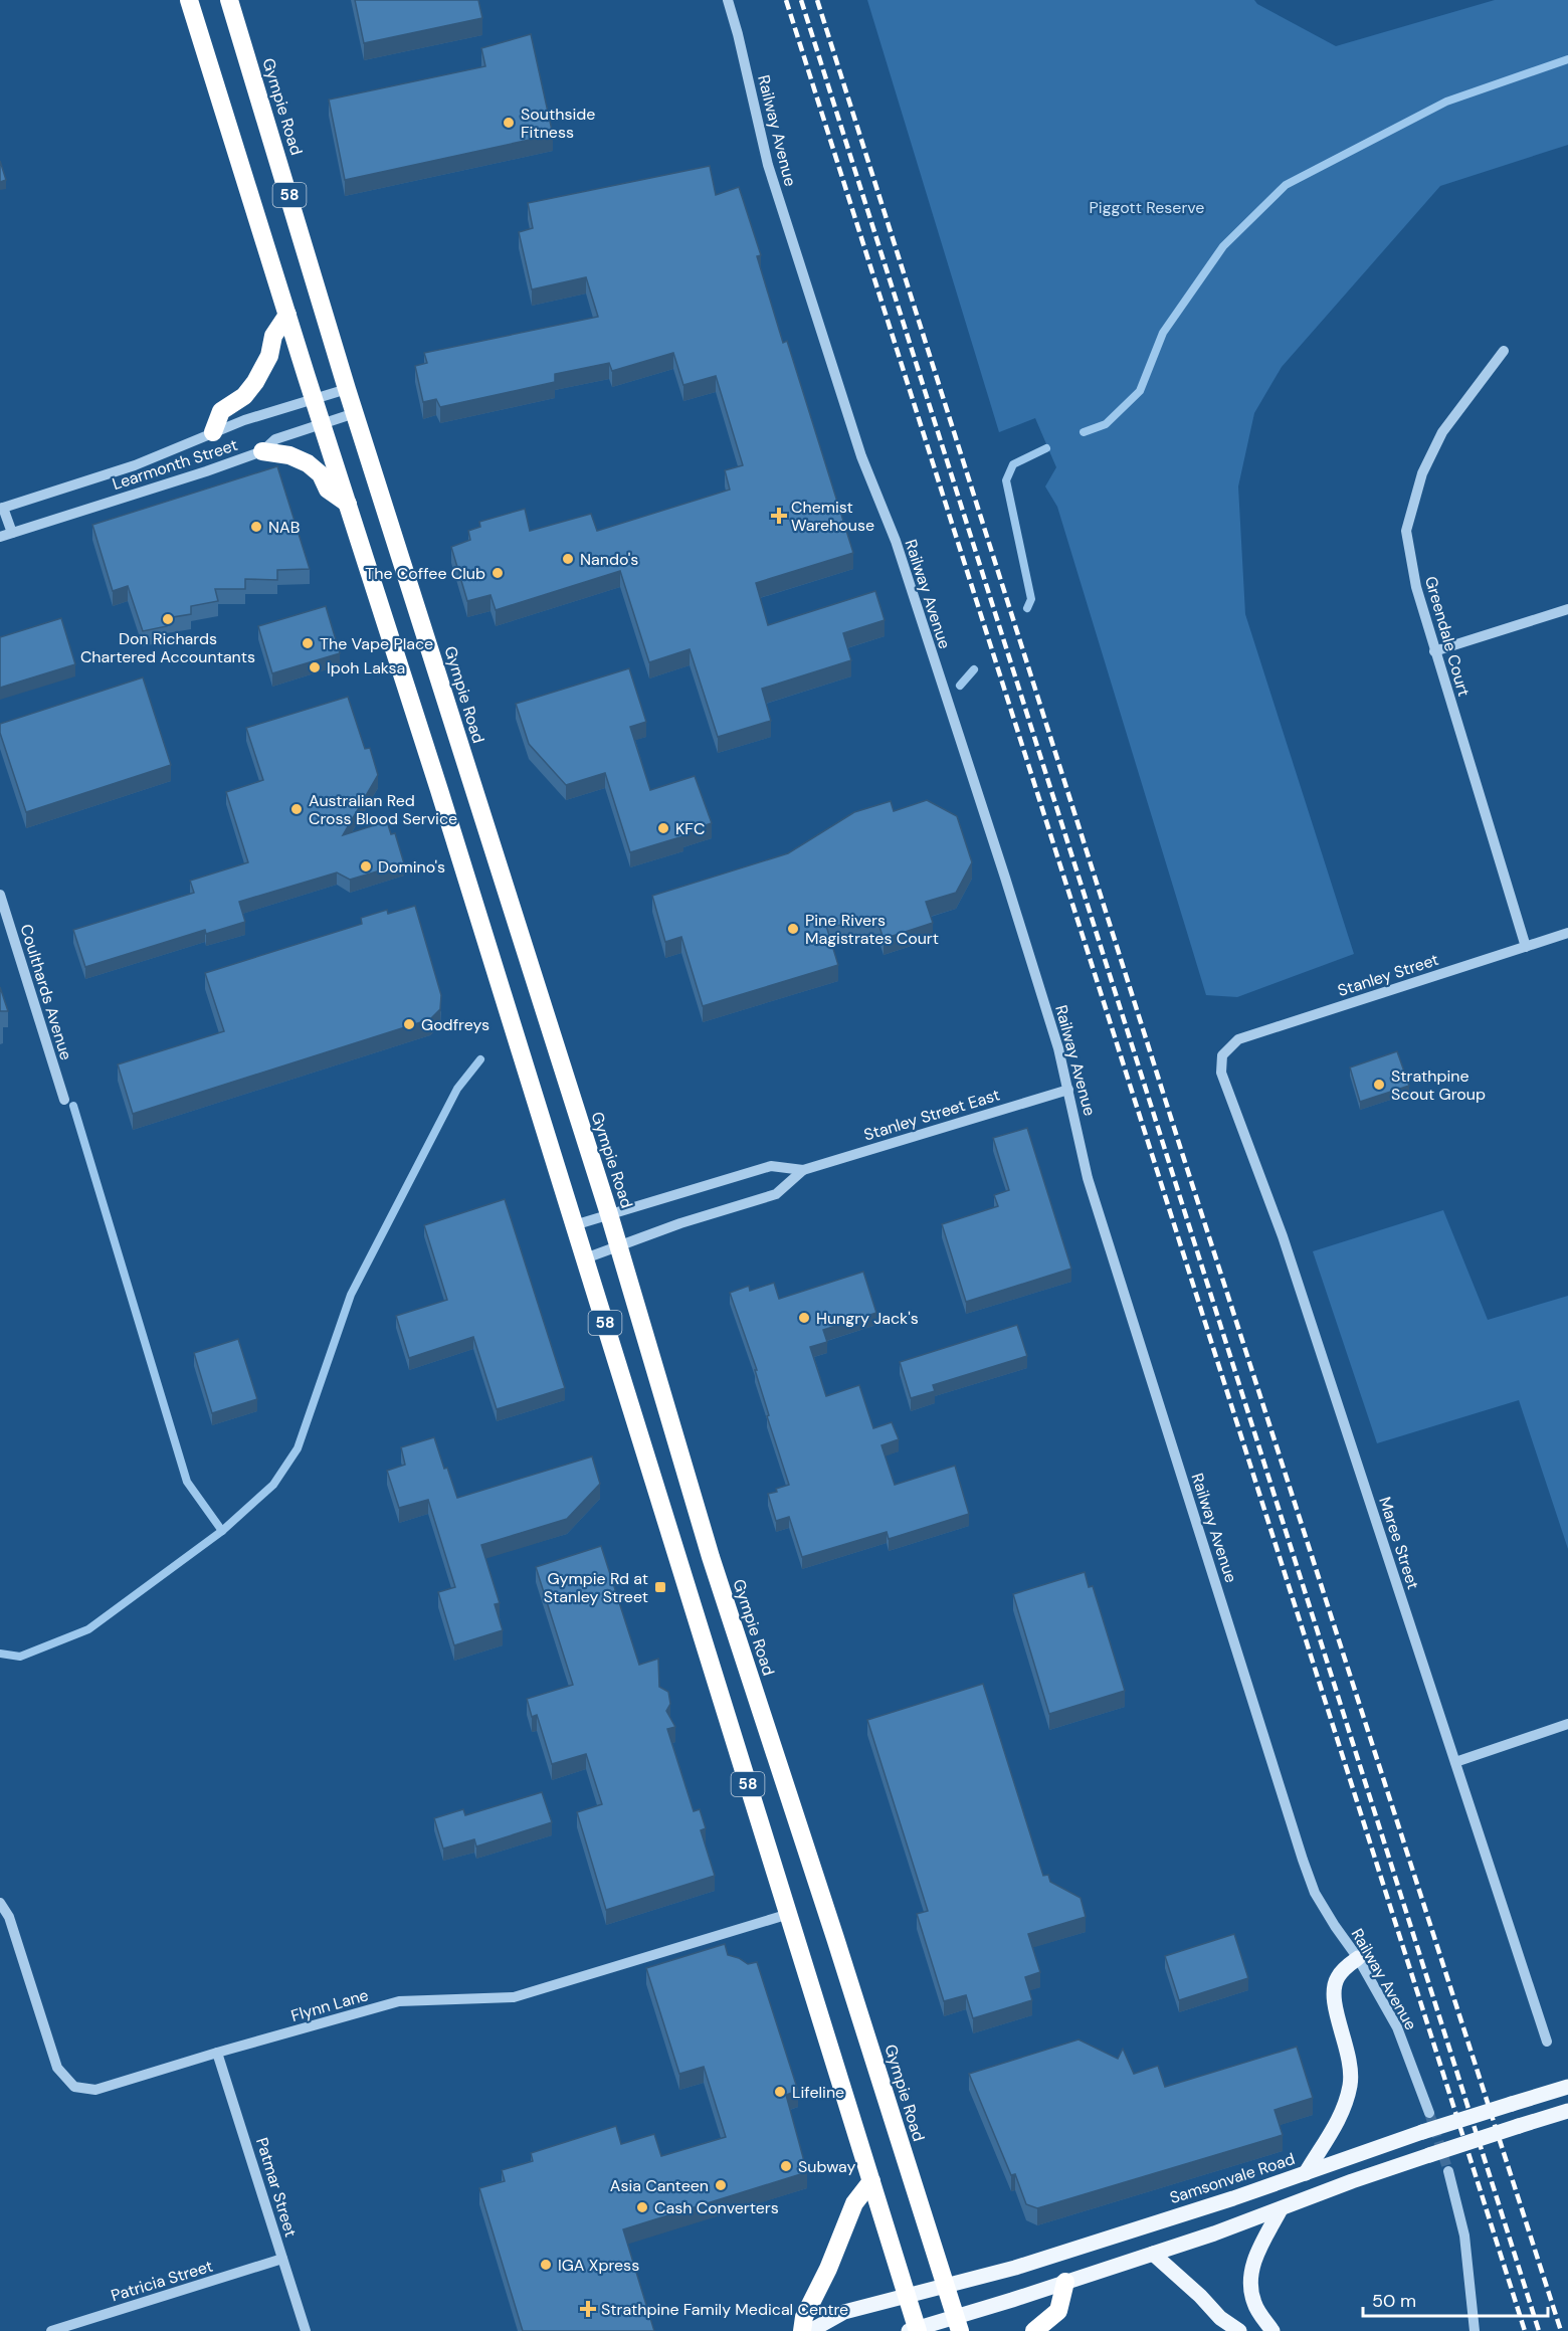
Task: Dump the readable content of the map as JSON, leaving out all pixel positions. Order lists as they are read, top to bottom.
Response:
{
  "streets": {
    "highway": ["Gympie Road", "58"],
    "main road": ["Samsonvale Road"],
    "street": [
      "Railway Avenue",
      "Learmonth Street",
      "Greendale Court",
      "Stanley Street",
      "Coulthards Avenue",
      "Stanley Street East",
      "Maree Street",
      "Flynn Lane",
      "Patmar Street",
      "Patricia Street"
    ]
  },
  "crossings": [
    ["Gympie Road", "Learmonth Street"],
    ["Gympie Road", "Stanley Street East"],
    ["Gympie Road", "Samsonvale Road"],
    ["Railway Avenue", "Stanley Street East"],
    ["58", "Learmonth Street"],
    ["58", "Stanley Street East"],
    ["58", "Flynn Lane"],
    ["58", "Samsonvale Road"],
    ["Greendale Court", "Stanley Street"],
    ["Stanley Street", "Maree Street"],
    ["Flynn Lane", "Patmar Street"],
    ["Patmar Street", "Patricia Street"]
  ],
  "parks": ["Piggott Reserve"],
  "places": {
    "other": [
      "Southside Fitness",
      "NAB",
      "Nando's",
      "The Coffee Club",
      "Don Richards Chartered Accountants",
      "The Vape Place",
      "Ipoh Laksa",
      "Australian Red Cross Blood Service",
      "KFC",
      "Domino's",
      "Pine Rivers Magistrates Court",
      "Godfreys",
      "Strathpine Scout Group",
      "Hungry Jack's",
      "Lifeline",
      "Subway",
      "Asia Canteen",
      "Cash Converters",
      "IGA Xpress"
    ],
    "health": ["Chemist Warehouse", "Strathpine Family Medical Centre"],
    "transit": ["Gympie Rd at Stanley Street"]
  },
  "scale_bar": "50 m"
}
